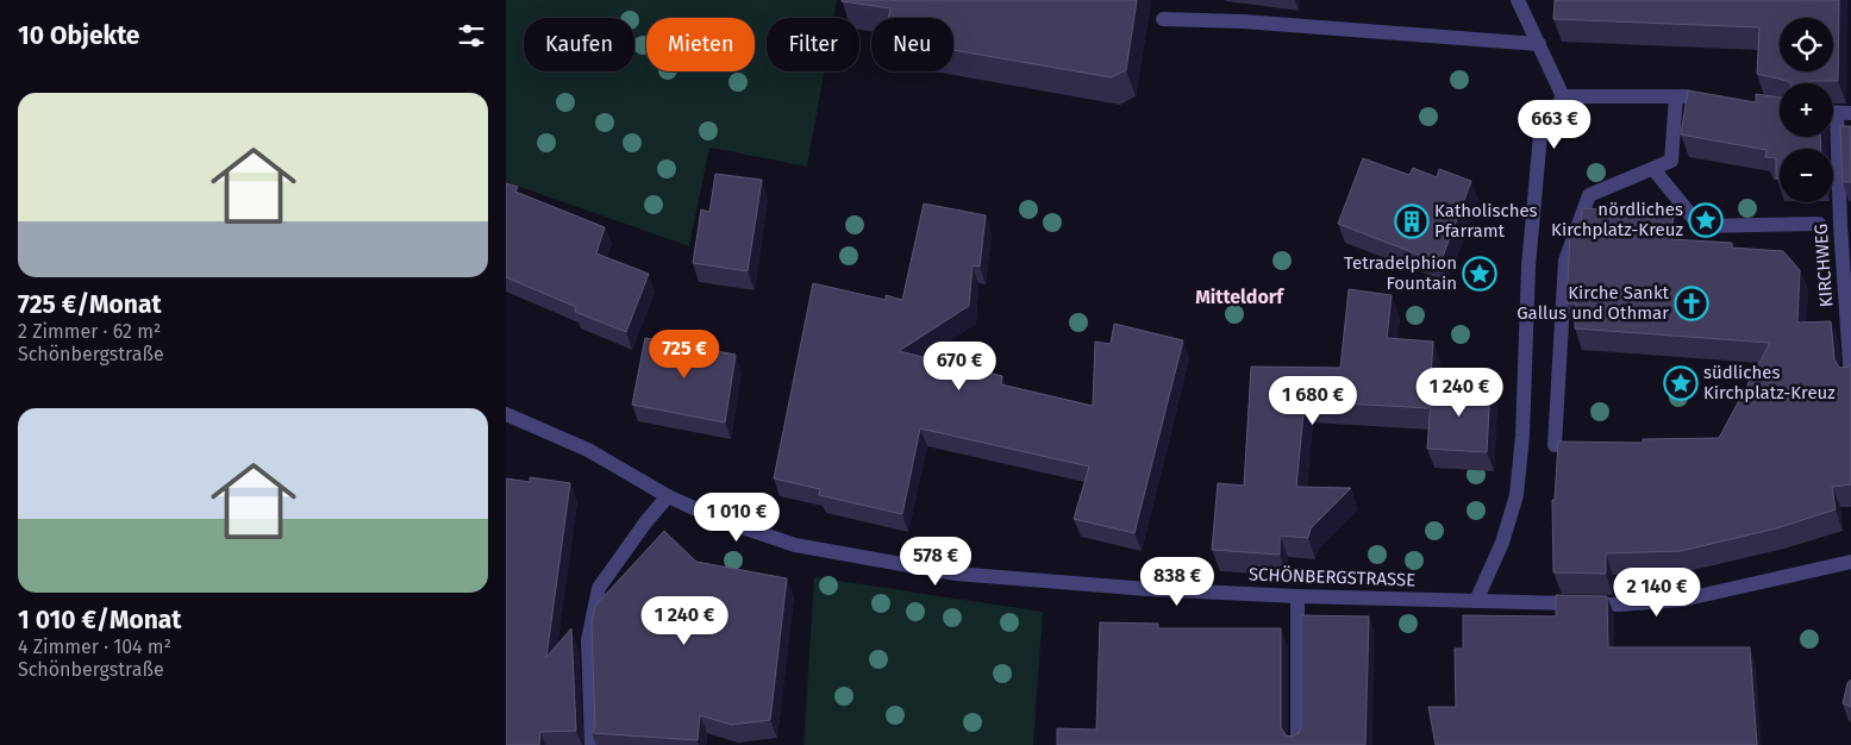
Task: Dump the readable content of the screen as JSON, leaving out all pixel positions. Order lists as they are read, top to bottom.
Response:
{
  "streets": {
    "street": ["KIRCHWEG", "SCHÖNBERGSTRASSE"]
  },
  "districts": ["Mitteldorf"],
  "places": {
    "place": ["nördliches Kirchplatz-Kreuz", "Tetradelphion Fountain", "südliches Kirchplatz-Kreuz"],
    "building": ["Katholisches Pfarramt"],
    "church": ["Kirche Sankt Gallus und Othmar"]
  },
  "page": {
    "heading": "10 Objekte",
    "map_buttons": ["+", "−"],
    "chip": [
      "Kaufen",
      "Mieten",
      "Filter",
      "Neu"
    ],
    "list": [
      {
        "name": "725 €/Monat",
        "note": "2 Zimmer · 62 m² · Schönbergstraße"
      },
      {
        "name": "1 010 €/Monat",
        "note": "4 Zimmer · 104 m² · Schönbergstraße"
      }
    ],
    "price": [
      "663 €",
      "725 €",
      "670 €",
      "1 240 €",
      "1 680 €",
      "1 010 €",
      "578 €",
      "838 €",
      "2 140 €",
      "1 240 €"
    ]
  }
}
